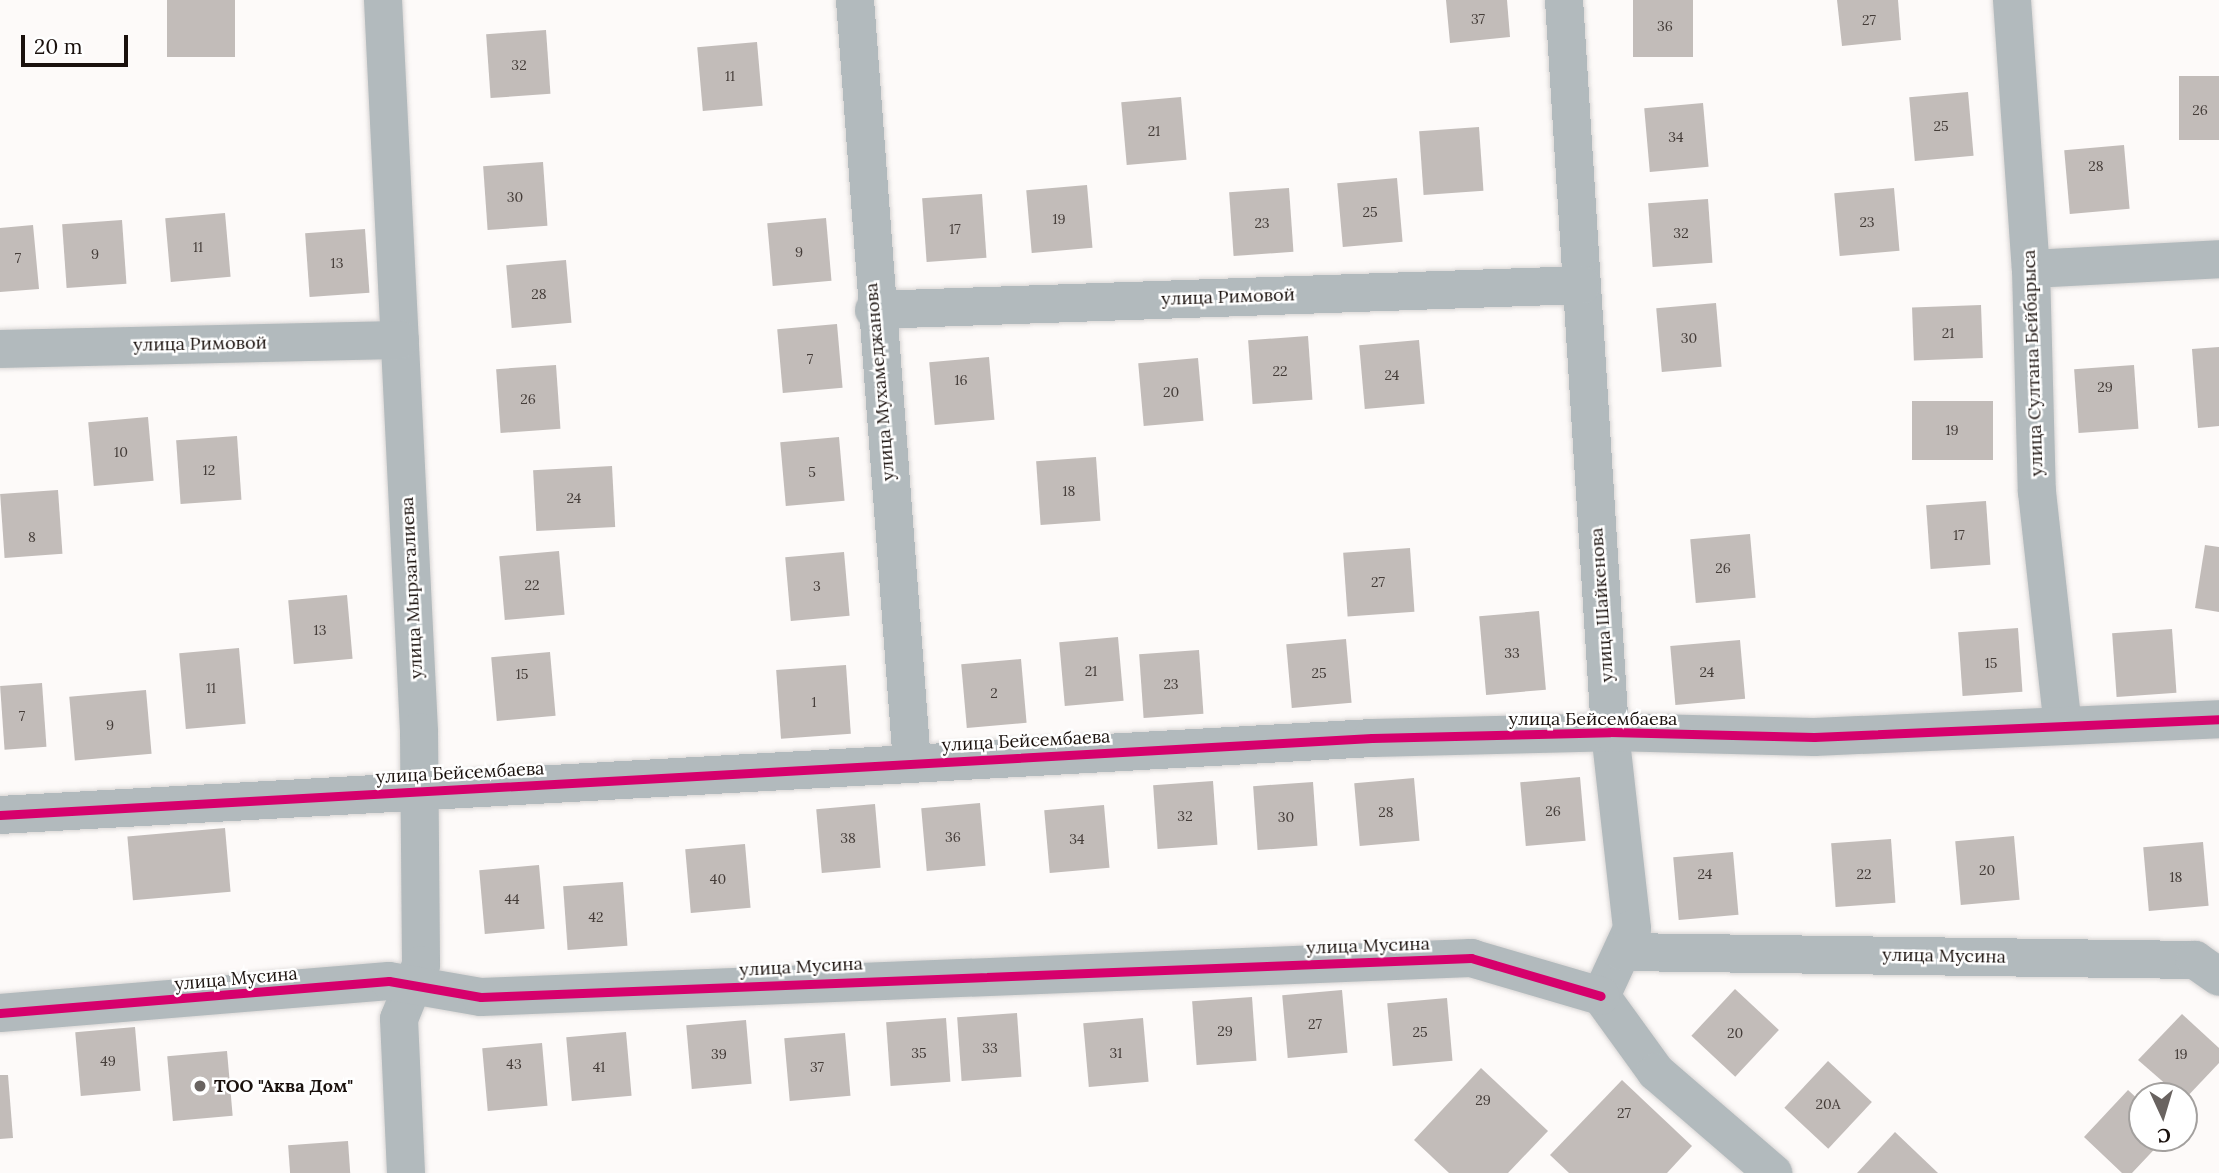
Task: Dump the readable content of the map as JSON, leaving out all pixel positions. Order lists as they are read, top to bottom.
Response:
{
  "streets": {
    "street": [
      "улица Римовой",
      "улица Султана Бейбарыса",
      "улица Мухамеджанова",
      "улица Мырзагалиева",
      "улица Шайкенова",
      "улица Бейсембаева",
      "улица Мусина"
    ]
  },
  "crossings": [
    ["улица Римовой", "улица Мухамеджанова"],
    ["улица Римовой", "улица Мырзагалиева"],
    ["улица Римовой", "улица Шайкенова"],
    ["улица Султана Бейбарыса", "улица Бейсембаева"],
    ["улица Мухамеджанова", "улица Бейсембаева"],
    ["улица Мырзагалиева", "улица Бейсембаева"],
    ["улица Мырзагалиева", "улица Мусина"],
    ["улица Шайкенова", "улица Бейсембаева"],
    ["улица Шайкенова", "улица Мусина"]
  ],
  "places": ["ТОО \"Аква Дом\""],
  "house_numbers": [
    "37",
    "27",
    "36",
    "32",
    "11",
    "26",
    "25",
    "21",
    "34",
    "28",
    "30",
    "25",
    "19",
    "23",
    "23",
    "17",
    "32",
    "11",
    "9",
    "9",
    "7",
    "13",
    "28",
    "21",
    "30",
    "7",
    "22",
    "24",
    "16",
    "29",
    "20",
    "26",
    "19",
    "10",
    "12",
    "5",
    "18",
    "24",
    "17",
    "8",
    "26",
    "27",
    "22",
    "3",
    "13",
    "33",
    "15",
    "21",
    "24",
    "25",
    "15",
    "23",
    "11",
    "2",
    "1",
    "7",
    "9",
    "26",
    "28",
    "32",
    "30",
    "36",
    "38",
    "34",
    "20",
    "24",
    "22",
    "18",
    "40",
    "44",
    "42",
    "27",
    "29",
    "25",
    "20",
    "33",
    "35",
    "31",
    "39",
    "19",
    "49",
    "43",
    "41",
    "37",
    "29",
    "20А",
    "27"
  ],
  "scale_bar": "20 m",
  "north": "bottom"
}
